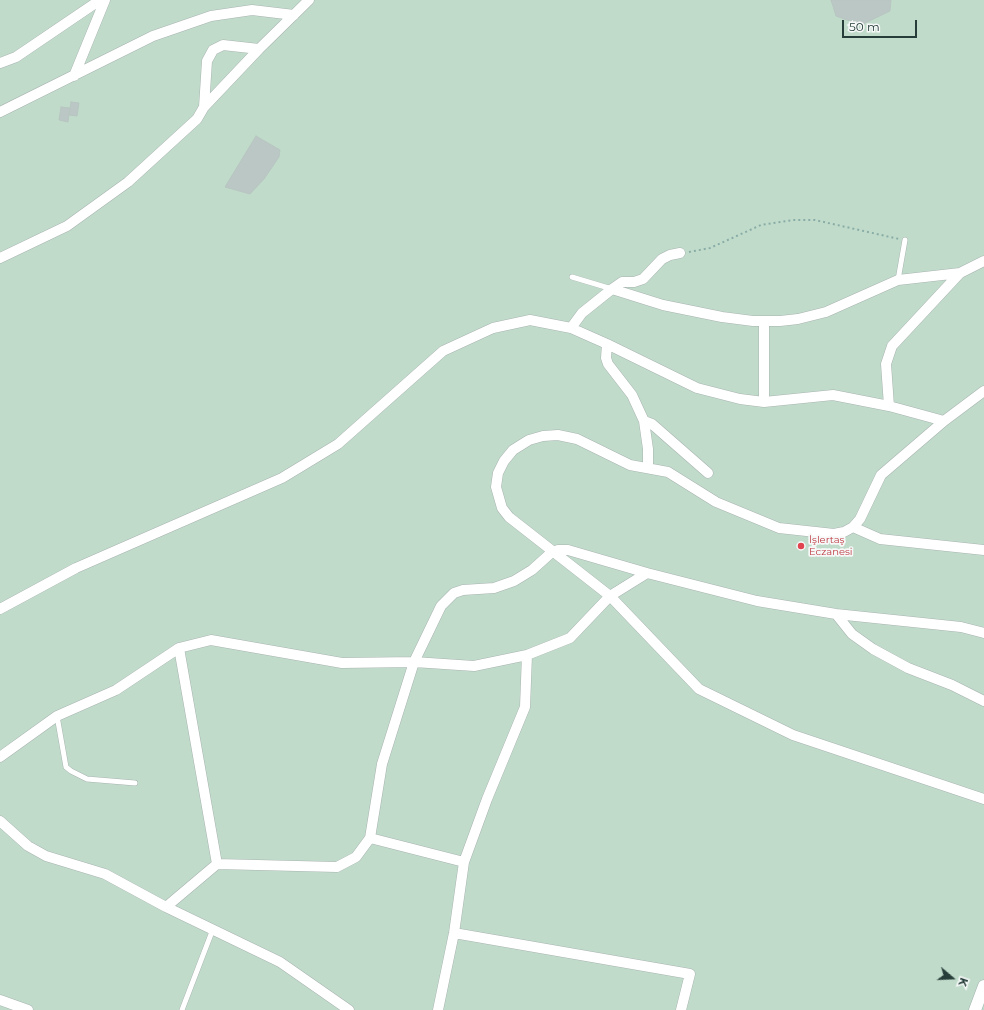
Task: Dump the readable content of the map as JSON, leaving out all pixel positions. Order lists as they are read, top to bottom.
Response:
{
  "places": ["İşlertaş Eczanesi"],
  "scale_bar": "50 m",
  "north": "right"
}
